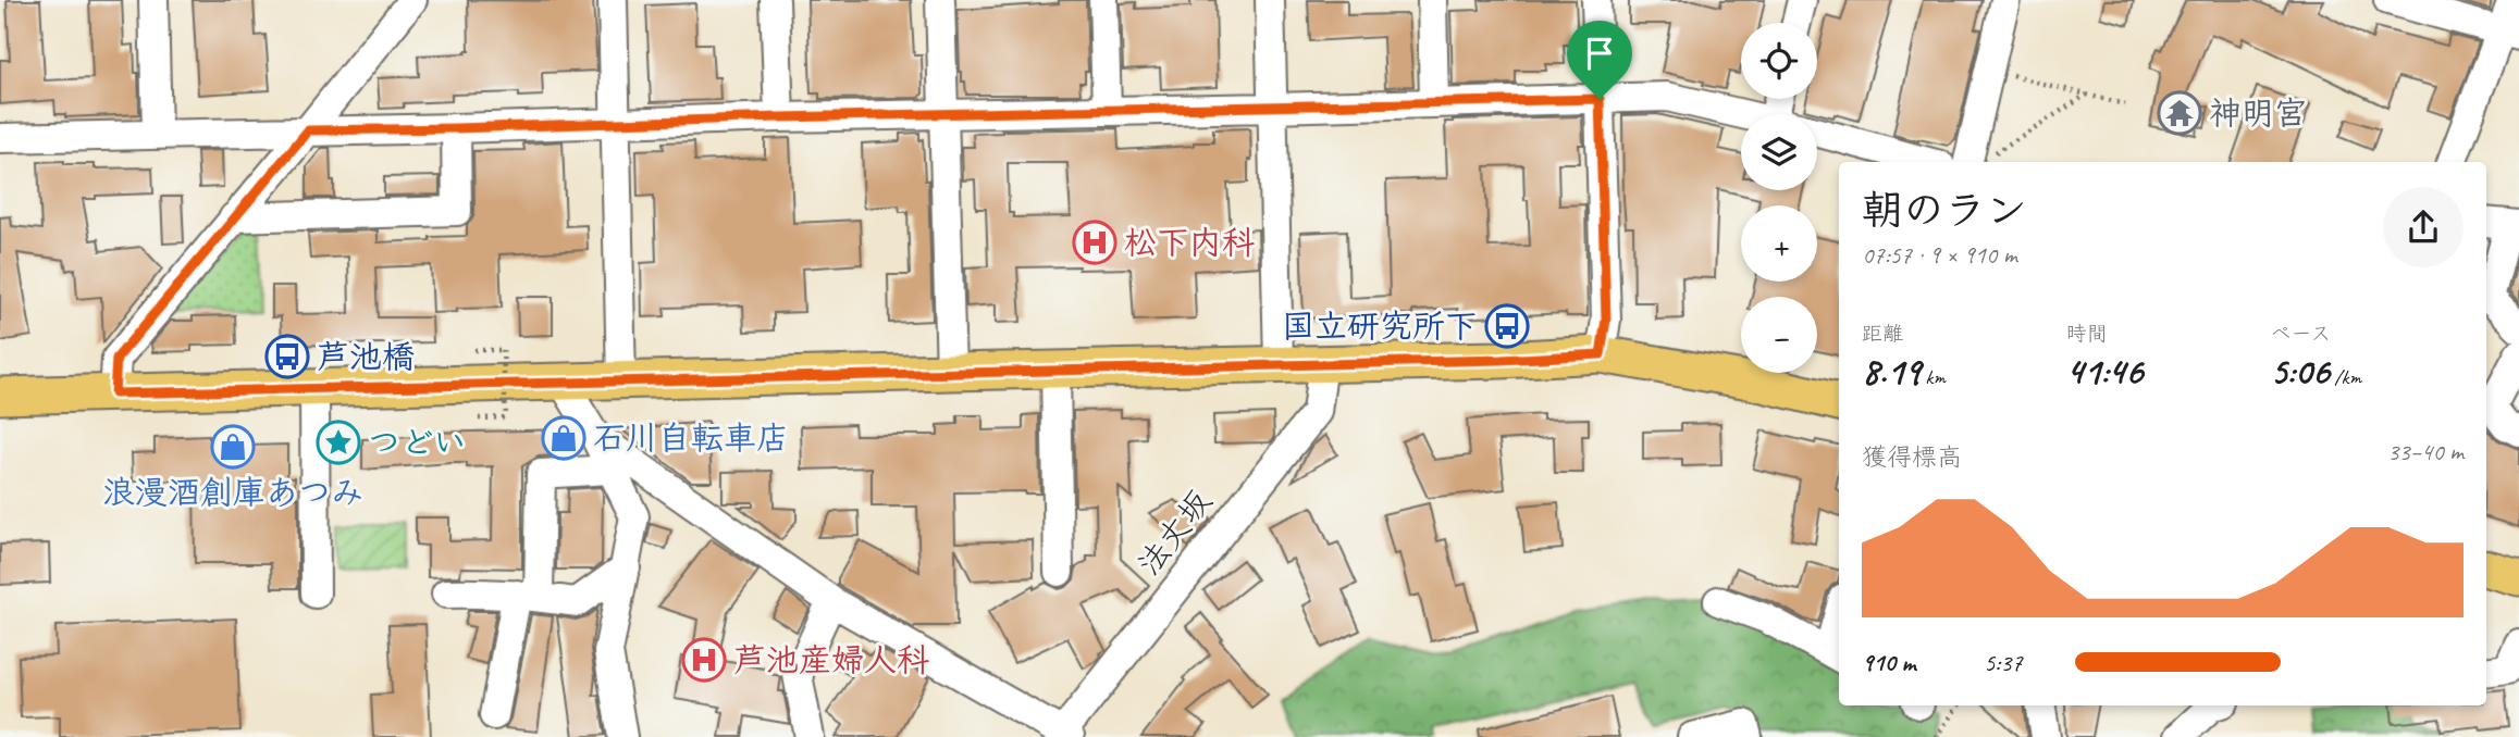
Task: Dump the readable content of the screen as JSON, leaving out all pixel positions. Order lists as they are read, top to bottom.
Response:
{
  "streets": {
    "street": ["法丈坂"]
  },
  "places": {
    "temple": ["神明宮"],
    "hospital": ["松下内科", "芦池産婦人科"],
    "bus stop": ["国立研究所下", "芦池橋"],
    "shop": ["石川自転車店", "浪漫酒創庫あつみ"],
    "place": ["つどい"]
  },
  "page": {
    "map_buttons": ["+", "−"],
    "heading": ["朝のラン", "07:57 · 9 × 910 m"],
    "stats": [
      ["距離", "8.19 km"],
      ["時間", "41:46"],
      ["ペース", "5:06 /km"]
    ],
    "chart": ["獲得標高", "33–40 m"],
    "list": [
      {
        "name": "910 m",
        "note": "5:37"
      }
    ]
  }
}
